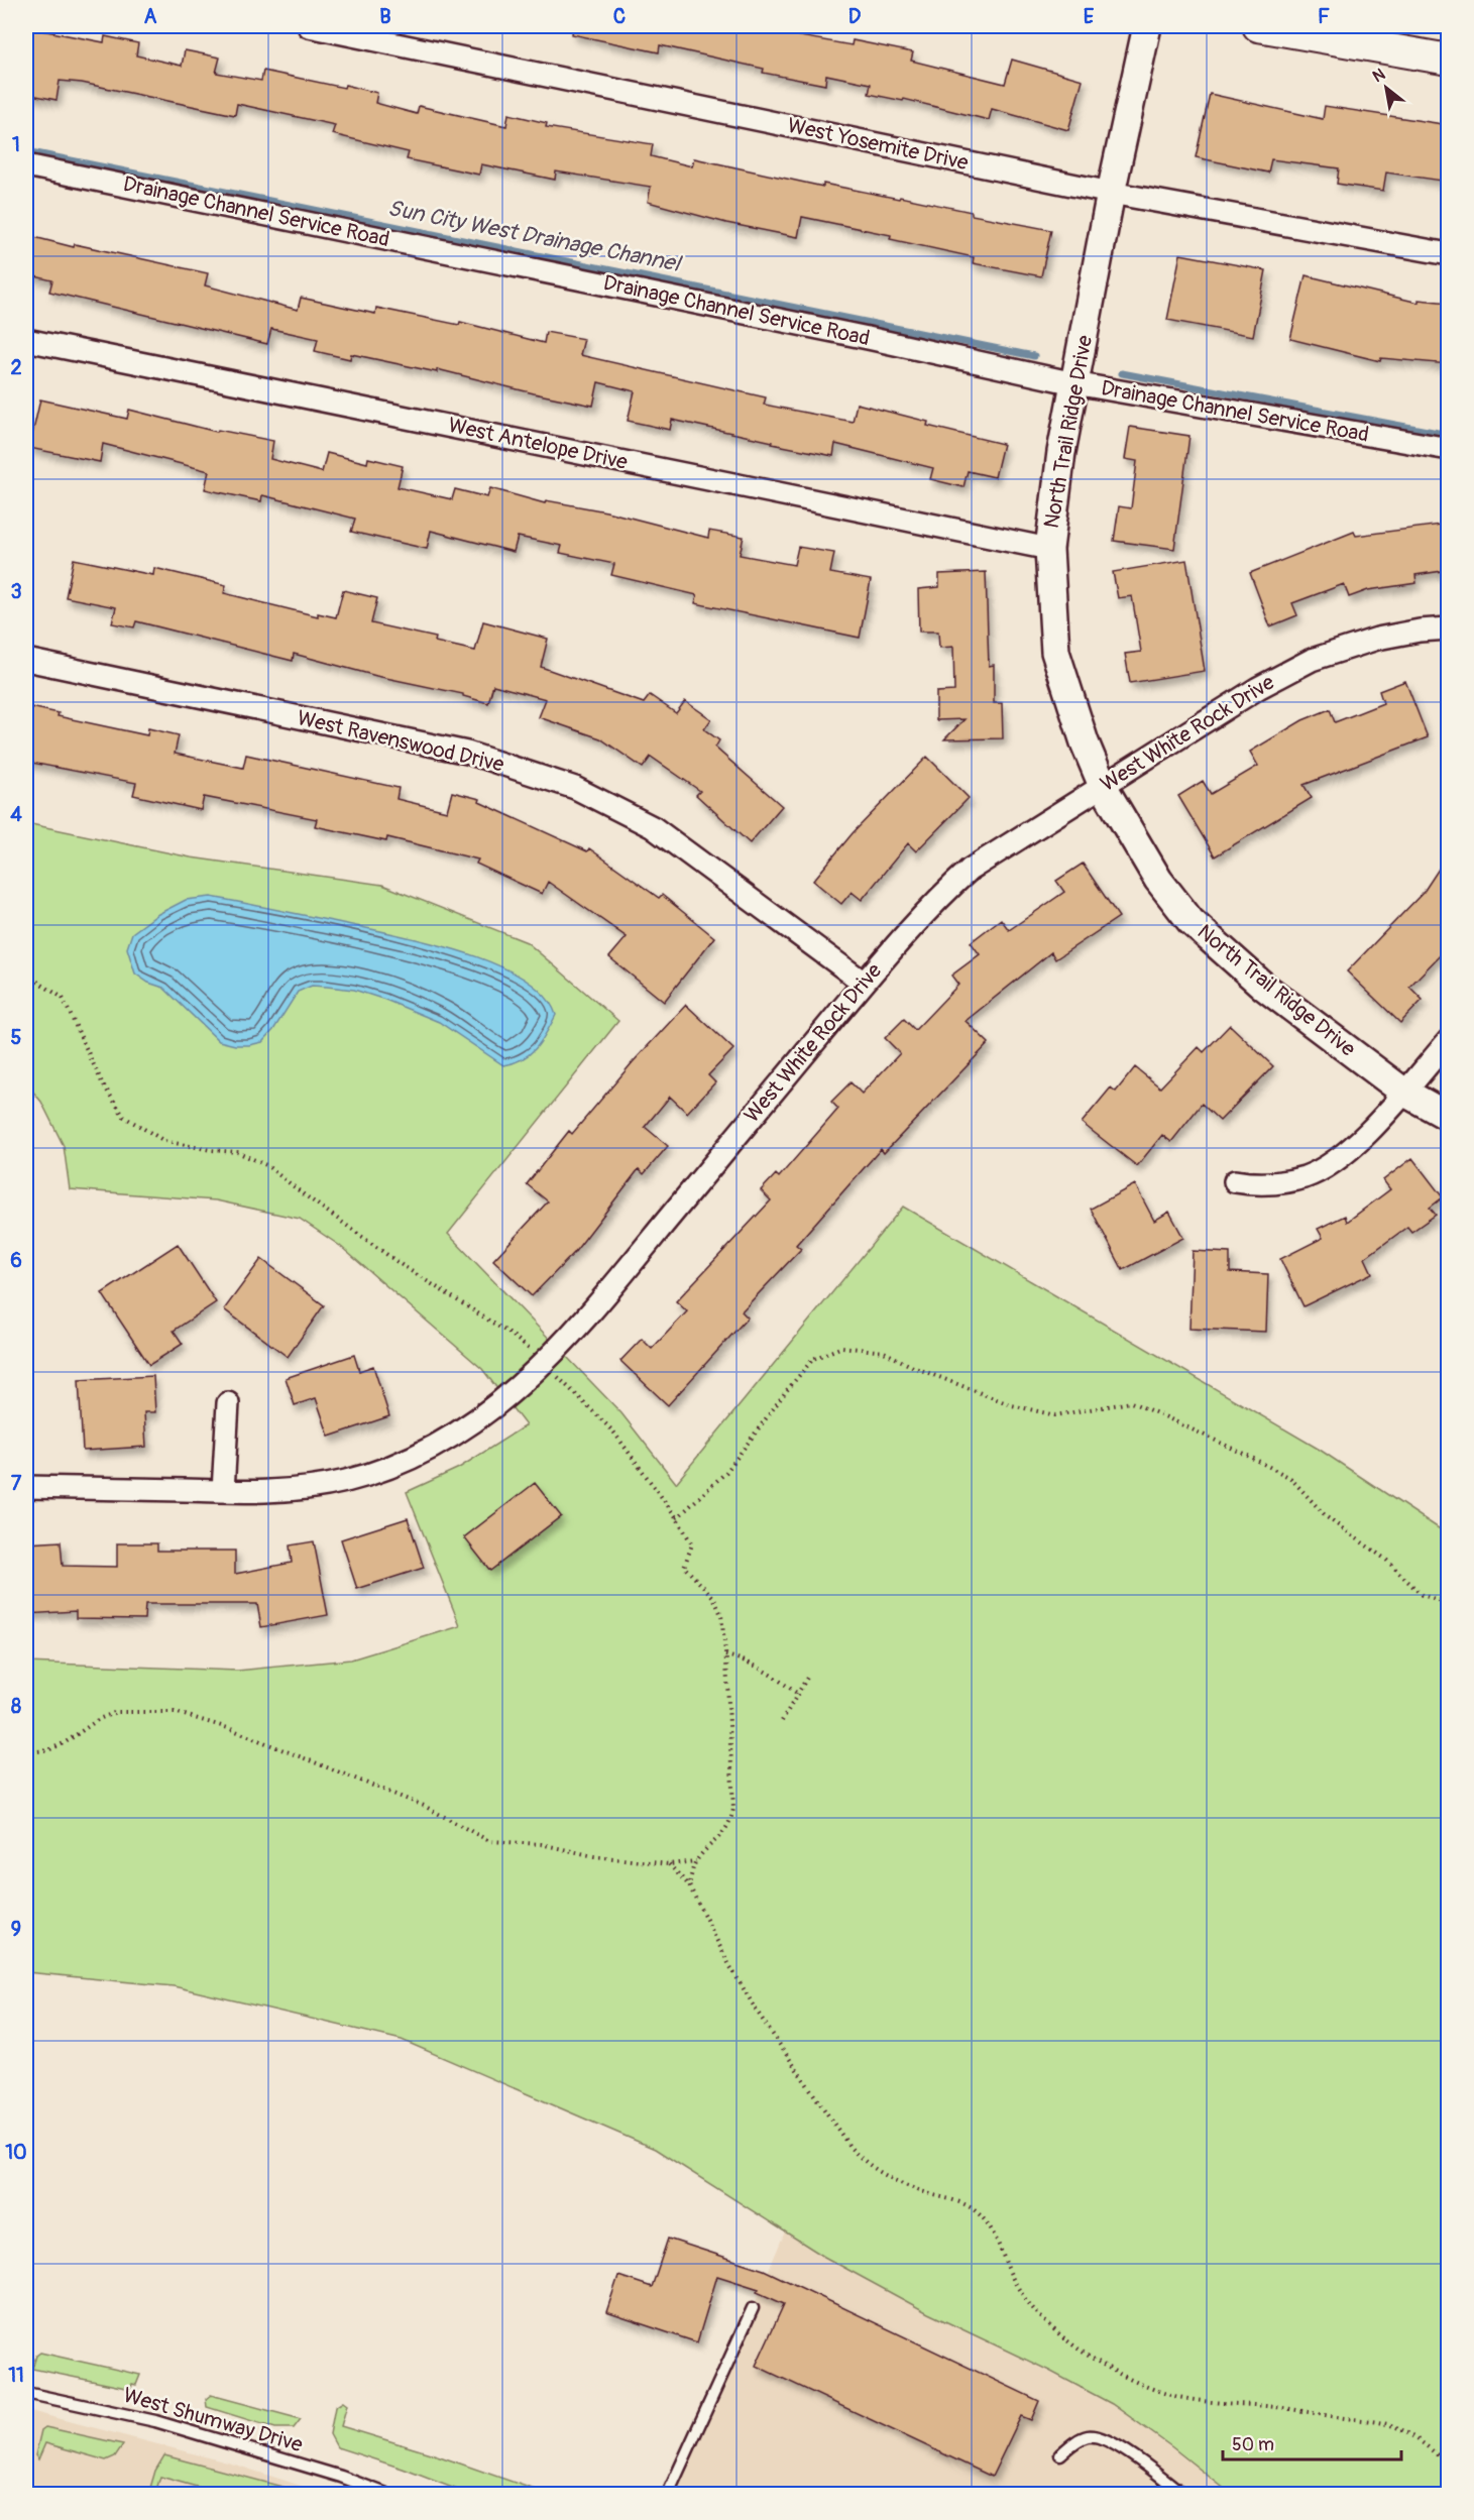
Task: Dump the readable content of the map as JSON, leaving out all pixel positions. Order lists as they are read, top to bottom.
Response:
{
  "streets": {
    "street": [
      "West Yosemite Drive",
      "Drainage Channel Service Road",
      "North Trail Ridge Drive",
      "West Antelope Drive",
      "West White Rock Drive",
      "West Ravenswood Drive"
    ],
    "lane": ["West Shumway Drive"]
  },
  "crossings": [
    ["West Yosemite Drive", "North Trail Ridge Drive"],
    ["Drainage Channel Service Road", "North Trail Ridge Drive"],
    ["North Trail Ridge Drive", "West Antelope Drive"],
    ["North Trail Ridge Drive", "West White Rock Drive"],
    ["West White Rock Drive", "West Ravenswood Drive"]
  ],
  "water": ["Sun City West Drainage Channel"],
  "scale_bar": "50 m",
  "north": "top left",
  "grid": {
    "columns": [
      "A",
      "B",
      "C",
      "D",
      "E",
      "F"
    ],
    "rows": [
      "1",
      "2",
      "3",
      "4",
      "5",
      "6",
      "7",
      "8",
      "9",
      "10",
      "11"
    ]
  }
}
